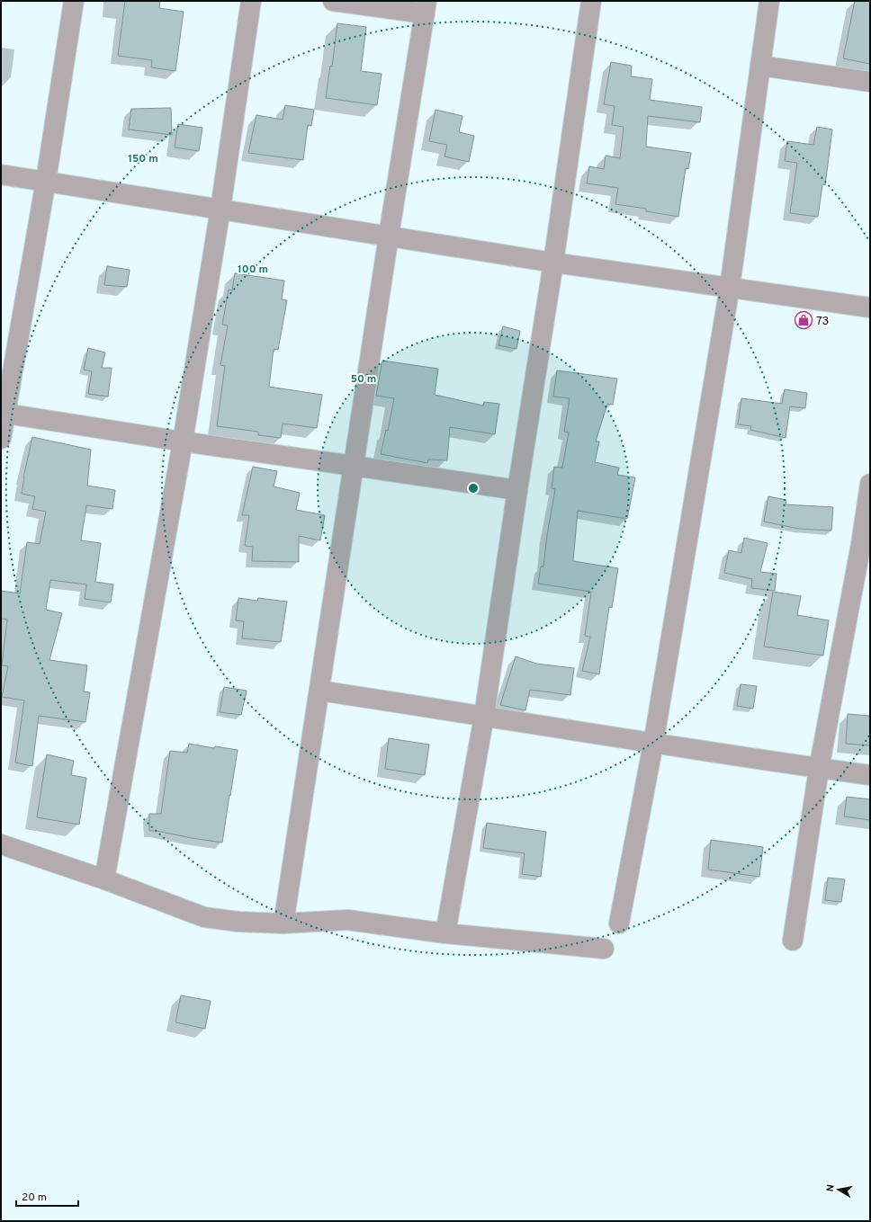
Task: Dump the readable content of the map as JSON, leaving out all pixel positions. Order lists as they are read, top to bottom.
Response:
{
  "places": {
    "shop": ["73"]
  },
  "scale_bar": "20 m",
  "north": "left",
  "rings": ["150 m", "100 m", "50 m"]
}
